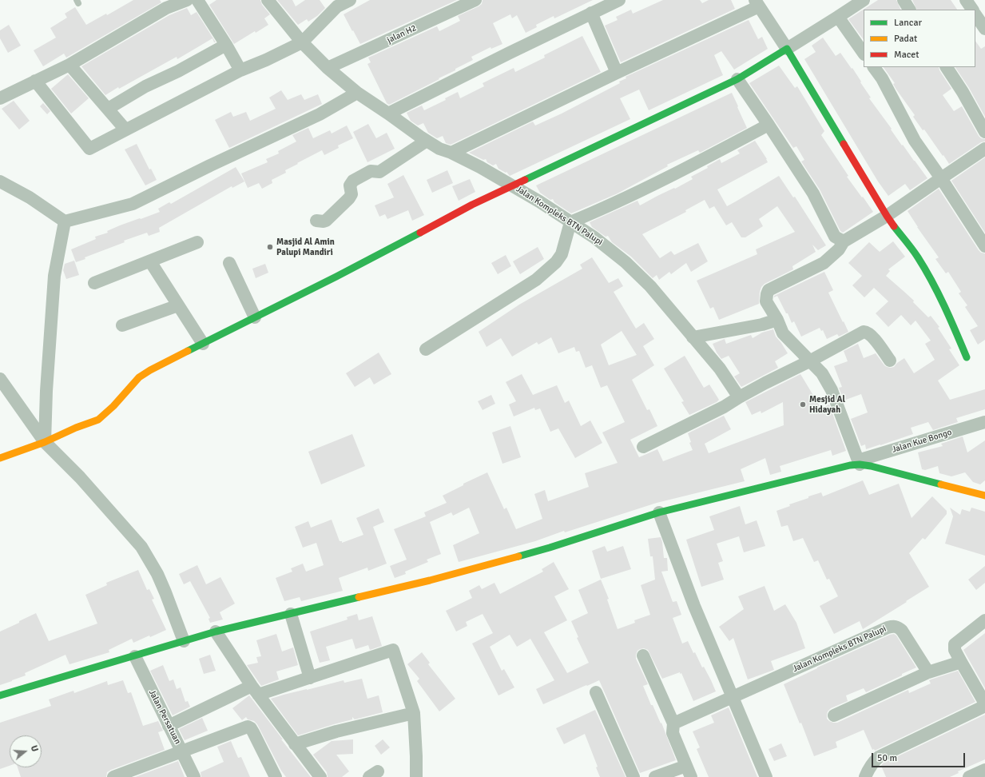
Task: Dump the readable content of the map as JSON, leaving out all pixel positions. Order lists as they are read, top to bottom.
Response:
{
  "streets": {
    "street": [
      "jalan H2",
      "Jalan Kompleks BTN Palupi",
      "Jalan Kue Bongo",
      "Jalan Persatuan"
    ]
  },
  "crossings": [
    ["jalan H2", "Jalan Kompleks BTN Palupi"]
  ],
  "places": ["Masjid Al Amin Palupi Mandiri", "Mesjid Al Hidayah"],
  "legend": ["Lancar", "Padat", "Macet"],
  "scale_bar": "50 m",
  "north": "right"
}
